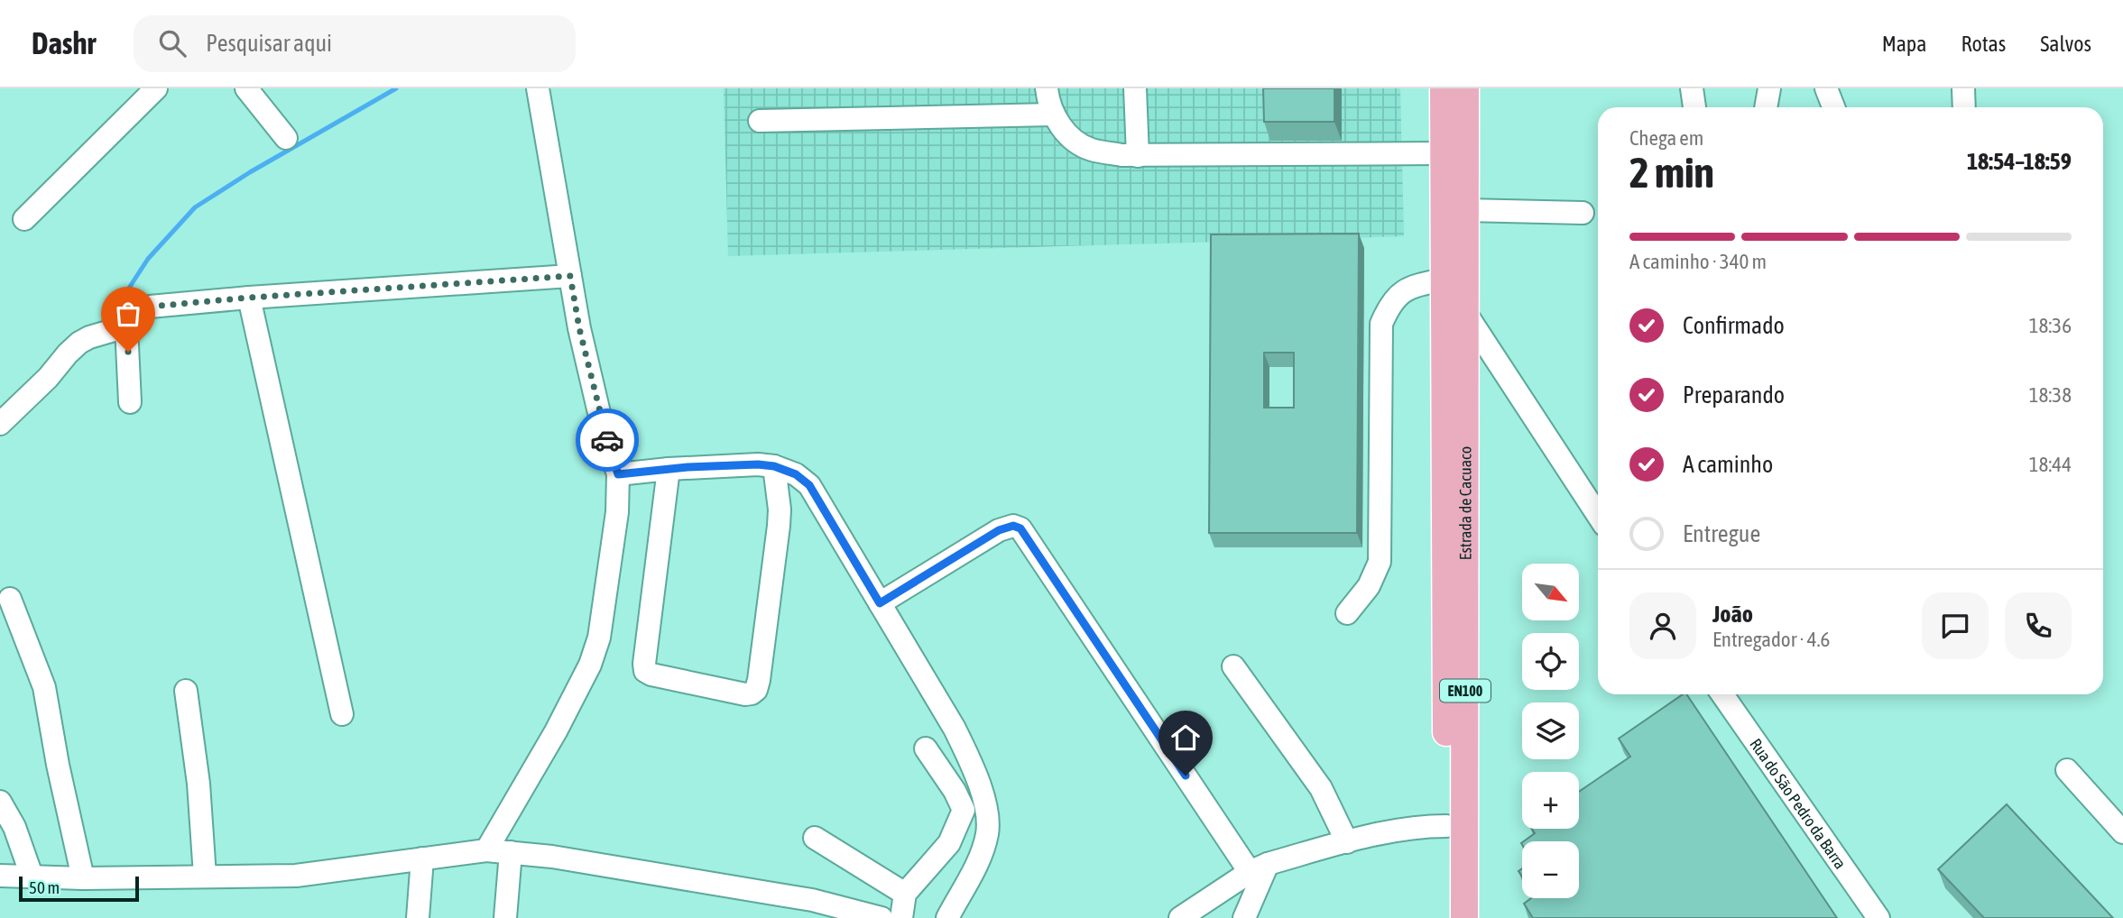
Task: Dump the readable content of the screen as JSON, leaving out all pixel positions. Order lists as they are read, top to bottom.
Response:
{
  "streets": {
    "main road": ["Estrada de Cacuaco", "EN100"],
    "street": ["Rua do São Pedro da Barra"]
  },
  "scale_bar": "50 m",
  "north": "bottom right",
  "page": {
    "header": "Dashr",
    "search": "Pesquisar aqui",
    "nav": ["Mapa", "Rotas", "Salvos"],
    "heading": ["2 min", "Chega em", "18:54–18:59"],
    "panel": ["João", "Entregador · 4.6"],
    "bar": "A caminho · 340 m",
    "list": [
      ["Confirmado", "18:36"],
      ["Preparando", "18:38"],
      ["A caminho", "18:44"],
      "Entregue"
    ],
    "map_buttons": ["+", "−"],
    "scale": "50 m"
  }
}
